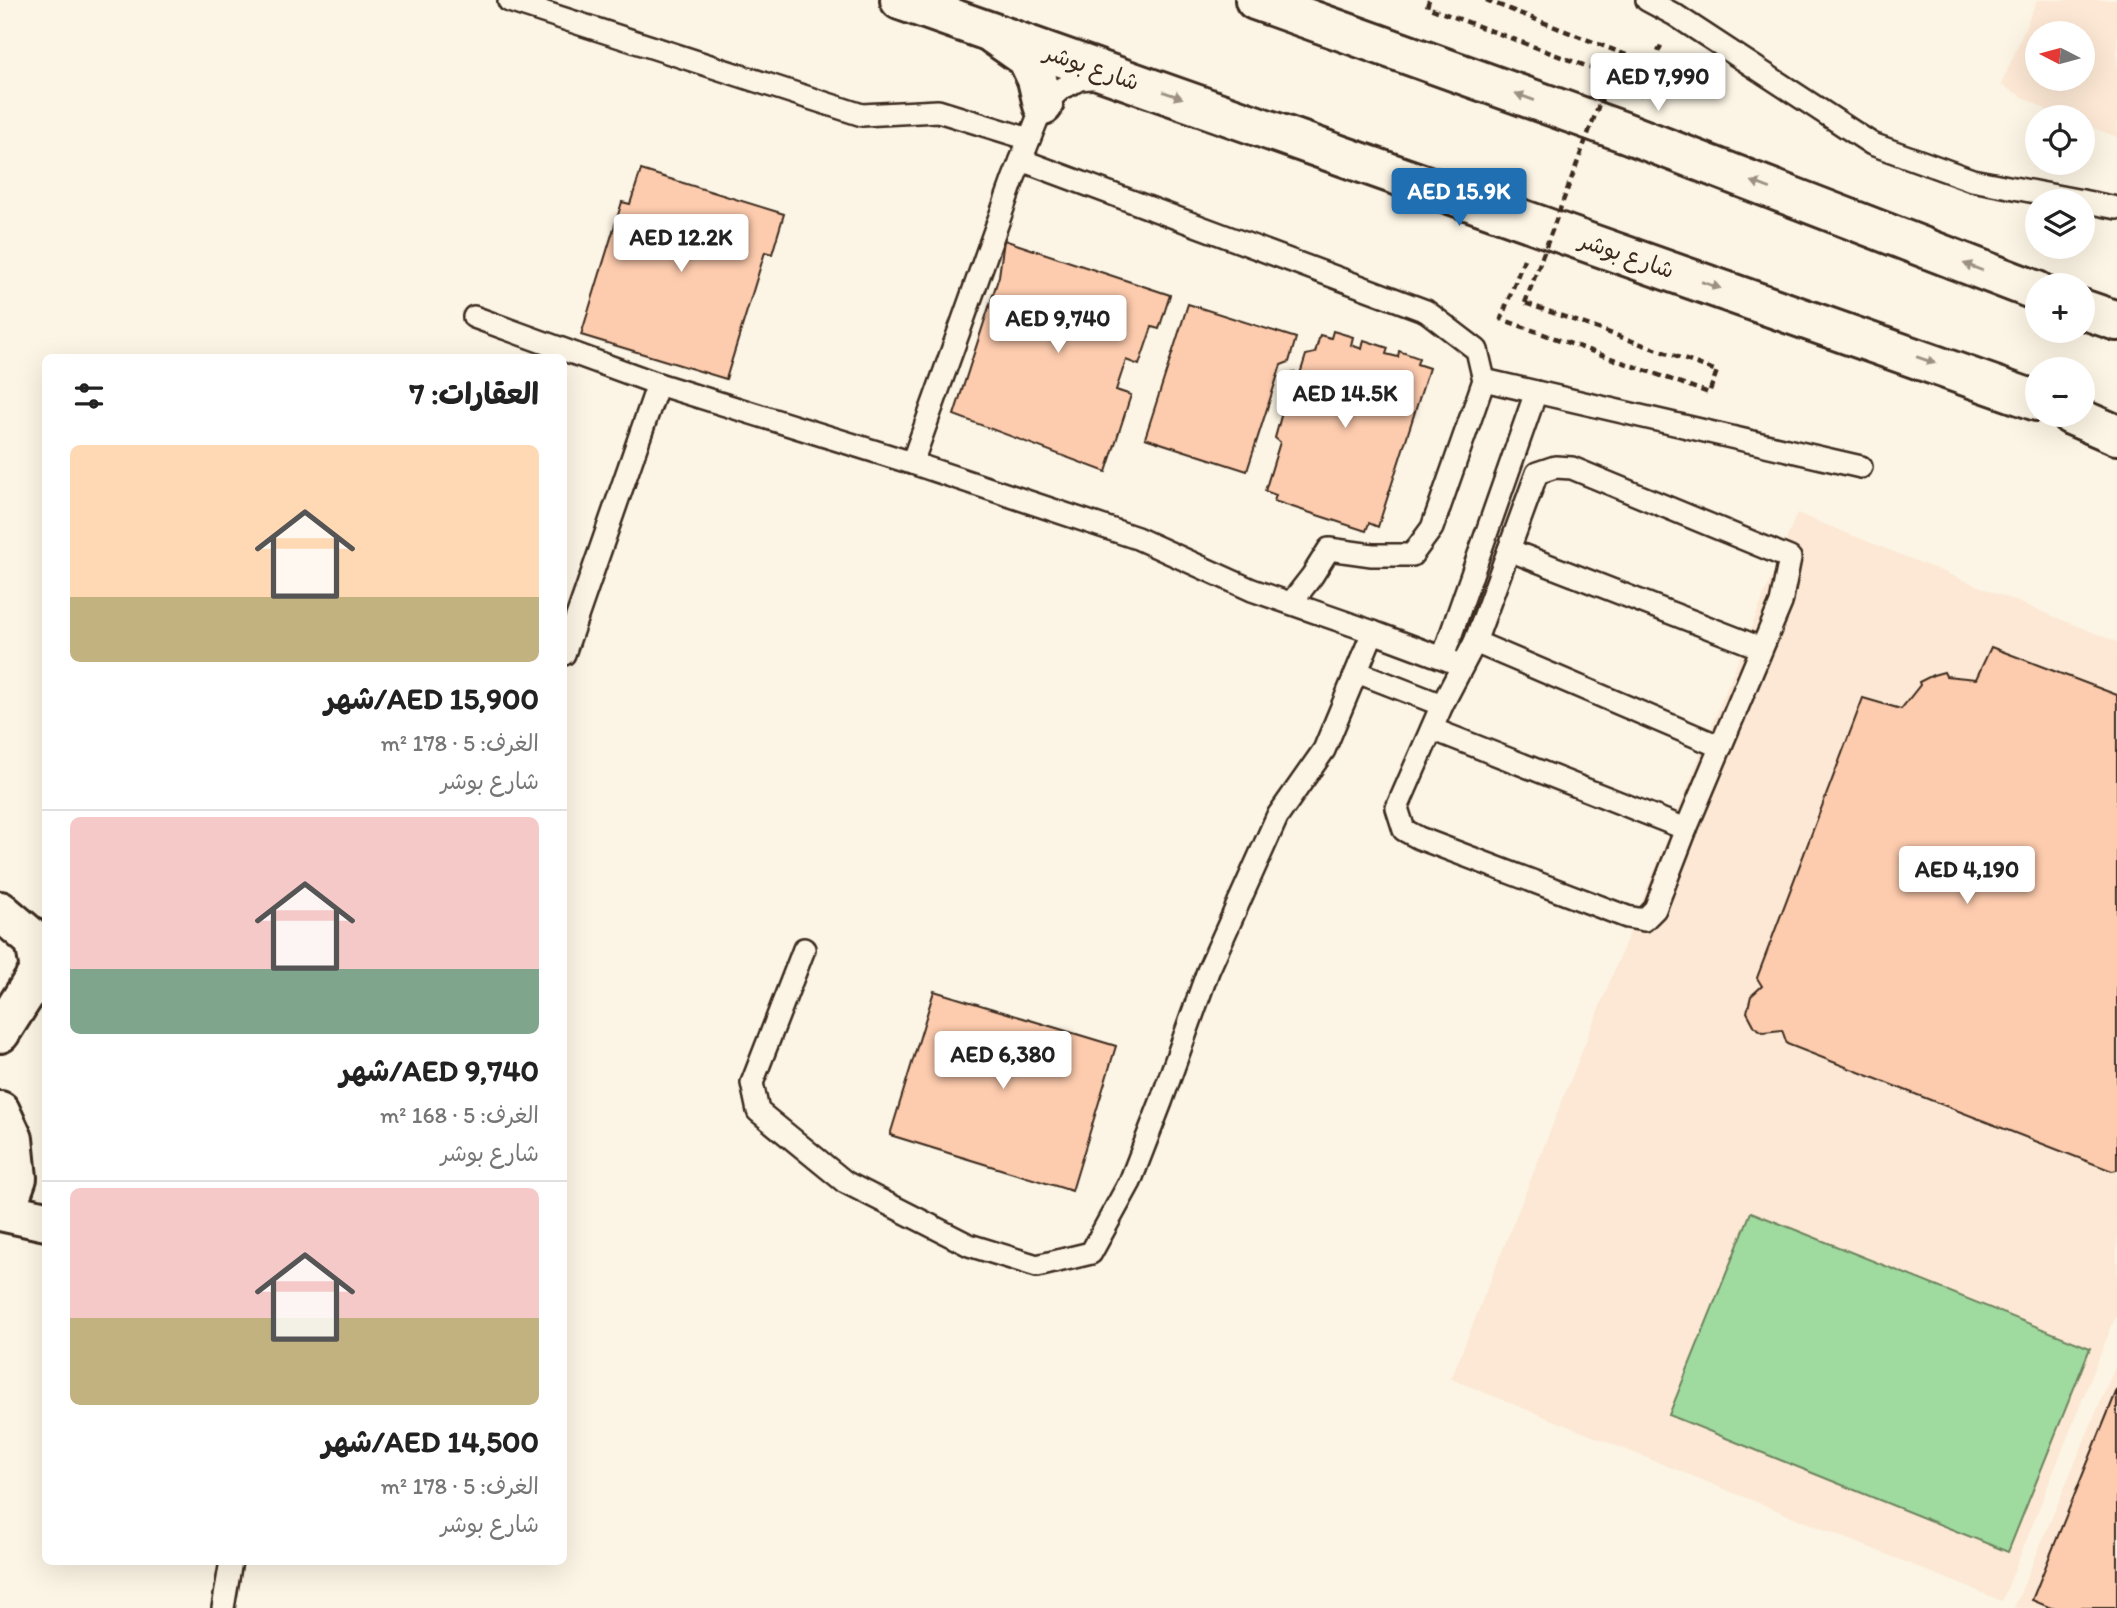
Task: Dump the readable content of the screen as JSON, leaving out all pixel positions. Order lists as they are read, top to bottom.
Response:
{
  "streets": {
    "main road": ["شارع بوشر"]
  },
  "north": "left",
  "page": {
    "map_buttons": ["+", "−"],
    "price": [
      "AED 7,990",
      "AED 15.9K",
      "AED 12.2K",
      "AED 9,740",
      "AED 14.5K",
      "AED 4,190",
      "AED 6,380"
    ],
    "heading": "العقارات: 7",
    "list": [
      {
        "name": "AED 15,900/شهر",
        "note": "الغرف: 5 · 178 m² · شارع بوشر"
      },
      {
        "name": "AED 9,740/شهر",
        "note": "الغرف: 5 · 168 m² · شارع بوشر"
      },
      {
        "name": "AED 14,500/شهر",
        "note": "الغرف: 5 · 178 m² · شارع بوشر"
      }
    ]
  }
}
